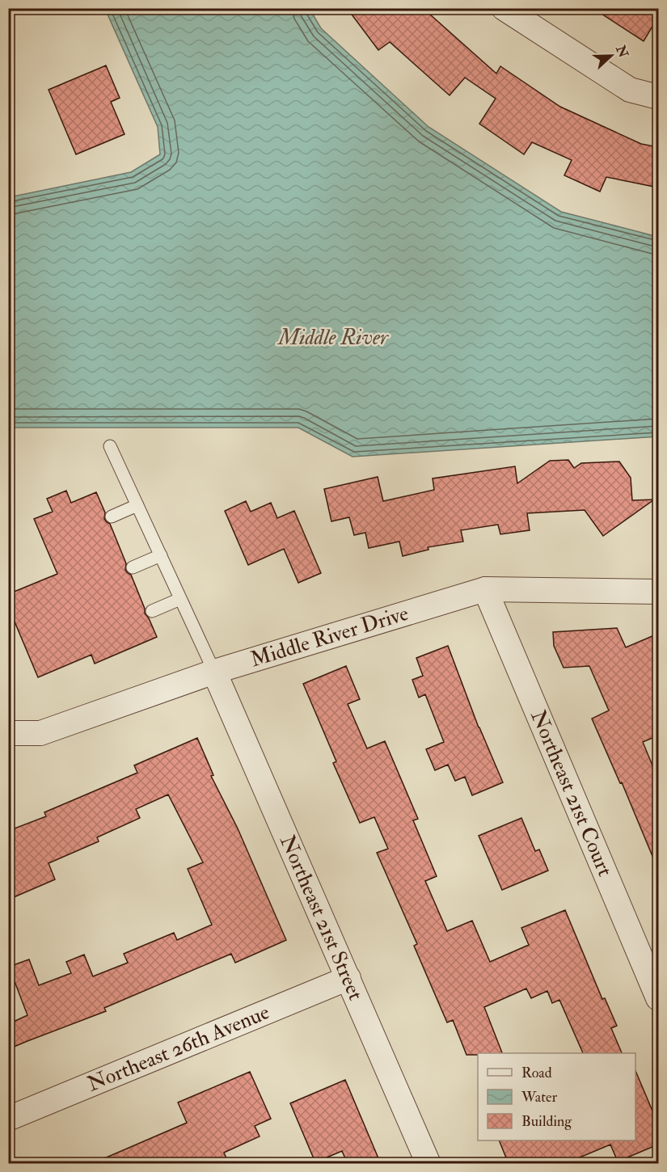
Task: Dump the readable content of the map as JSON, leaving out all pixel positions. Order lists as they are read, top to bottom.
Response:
{
  "streets": {
    "street": [
      "Middle River Drive",
      "Northeast 21st Court",
      "Northeast 21st Street",
      "Northeast 26th Avenue"
    ]
  },
  "crossings": [
    ["Middle River Drive", "Northeast 21st Court"],
    ["Middle River Drive", "Northeast 21st Street"],
    ["Northeast 21st Street", "Northeast 26th Avenue"]
  ],
  "water": ["Middle River"],
  "legend": ["Road", "Water", "Building"],
  "north": "right"
}
